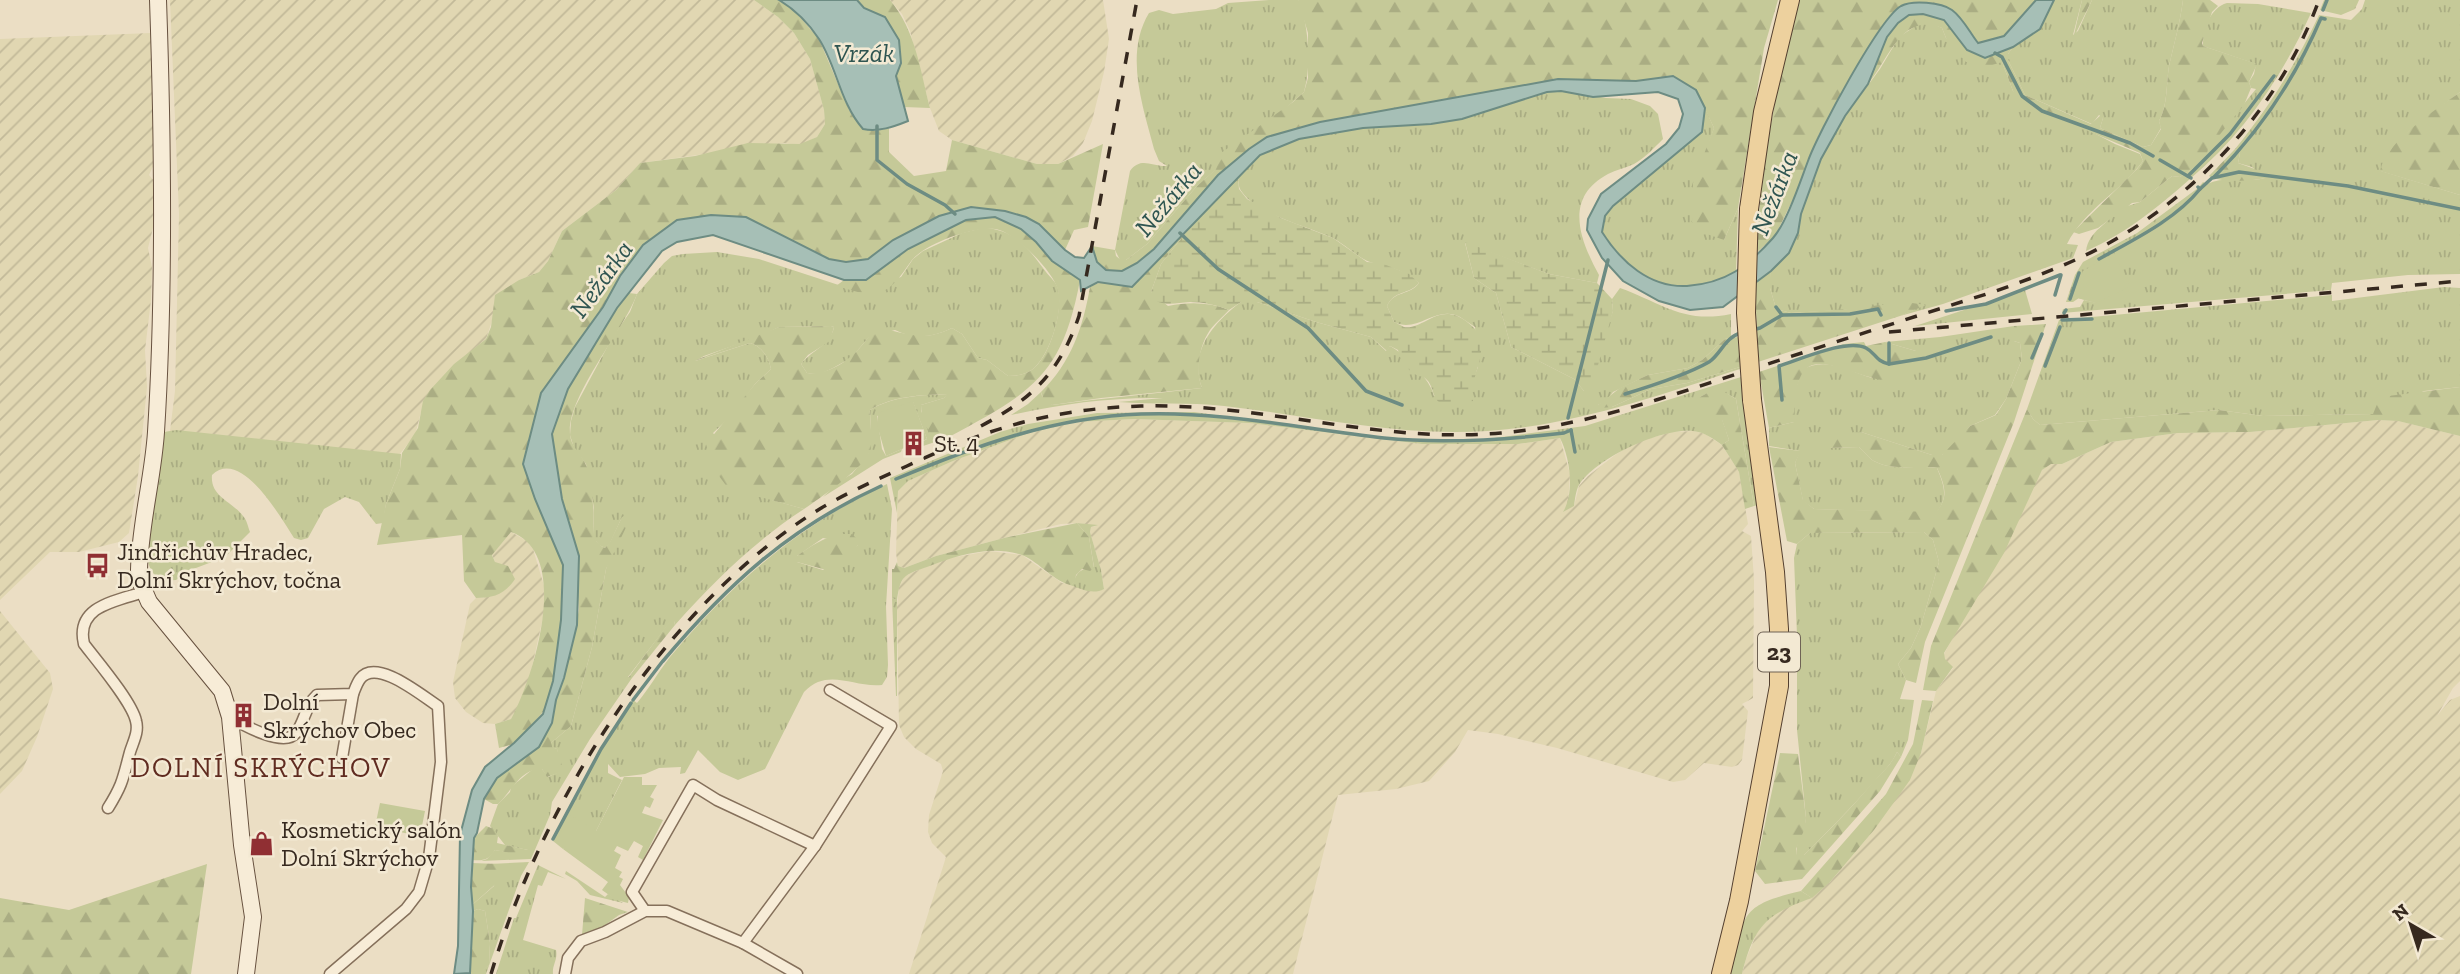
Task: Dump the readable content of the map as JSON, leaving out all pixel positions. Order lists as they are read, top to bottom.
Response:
{
  "streets": {
    "main road": ["23"]
  },
  "districts": ["DOLNÍ SKRÝCHOV"],
  "water": ["Vrzák", "Nežárka"],
  "places": {
    "building": ["St. 4", "Dolní Skrýchov Obec"],
    "bus stop": ["Jindřichův Hradec, Dolní Skrýchov, točna"],
    "shop": ["Kosmetický salón Dolní Skrýchov"]
  },
  "north": "top left"
}
